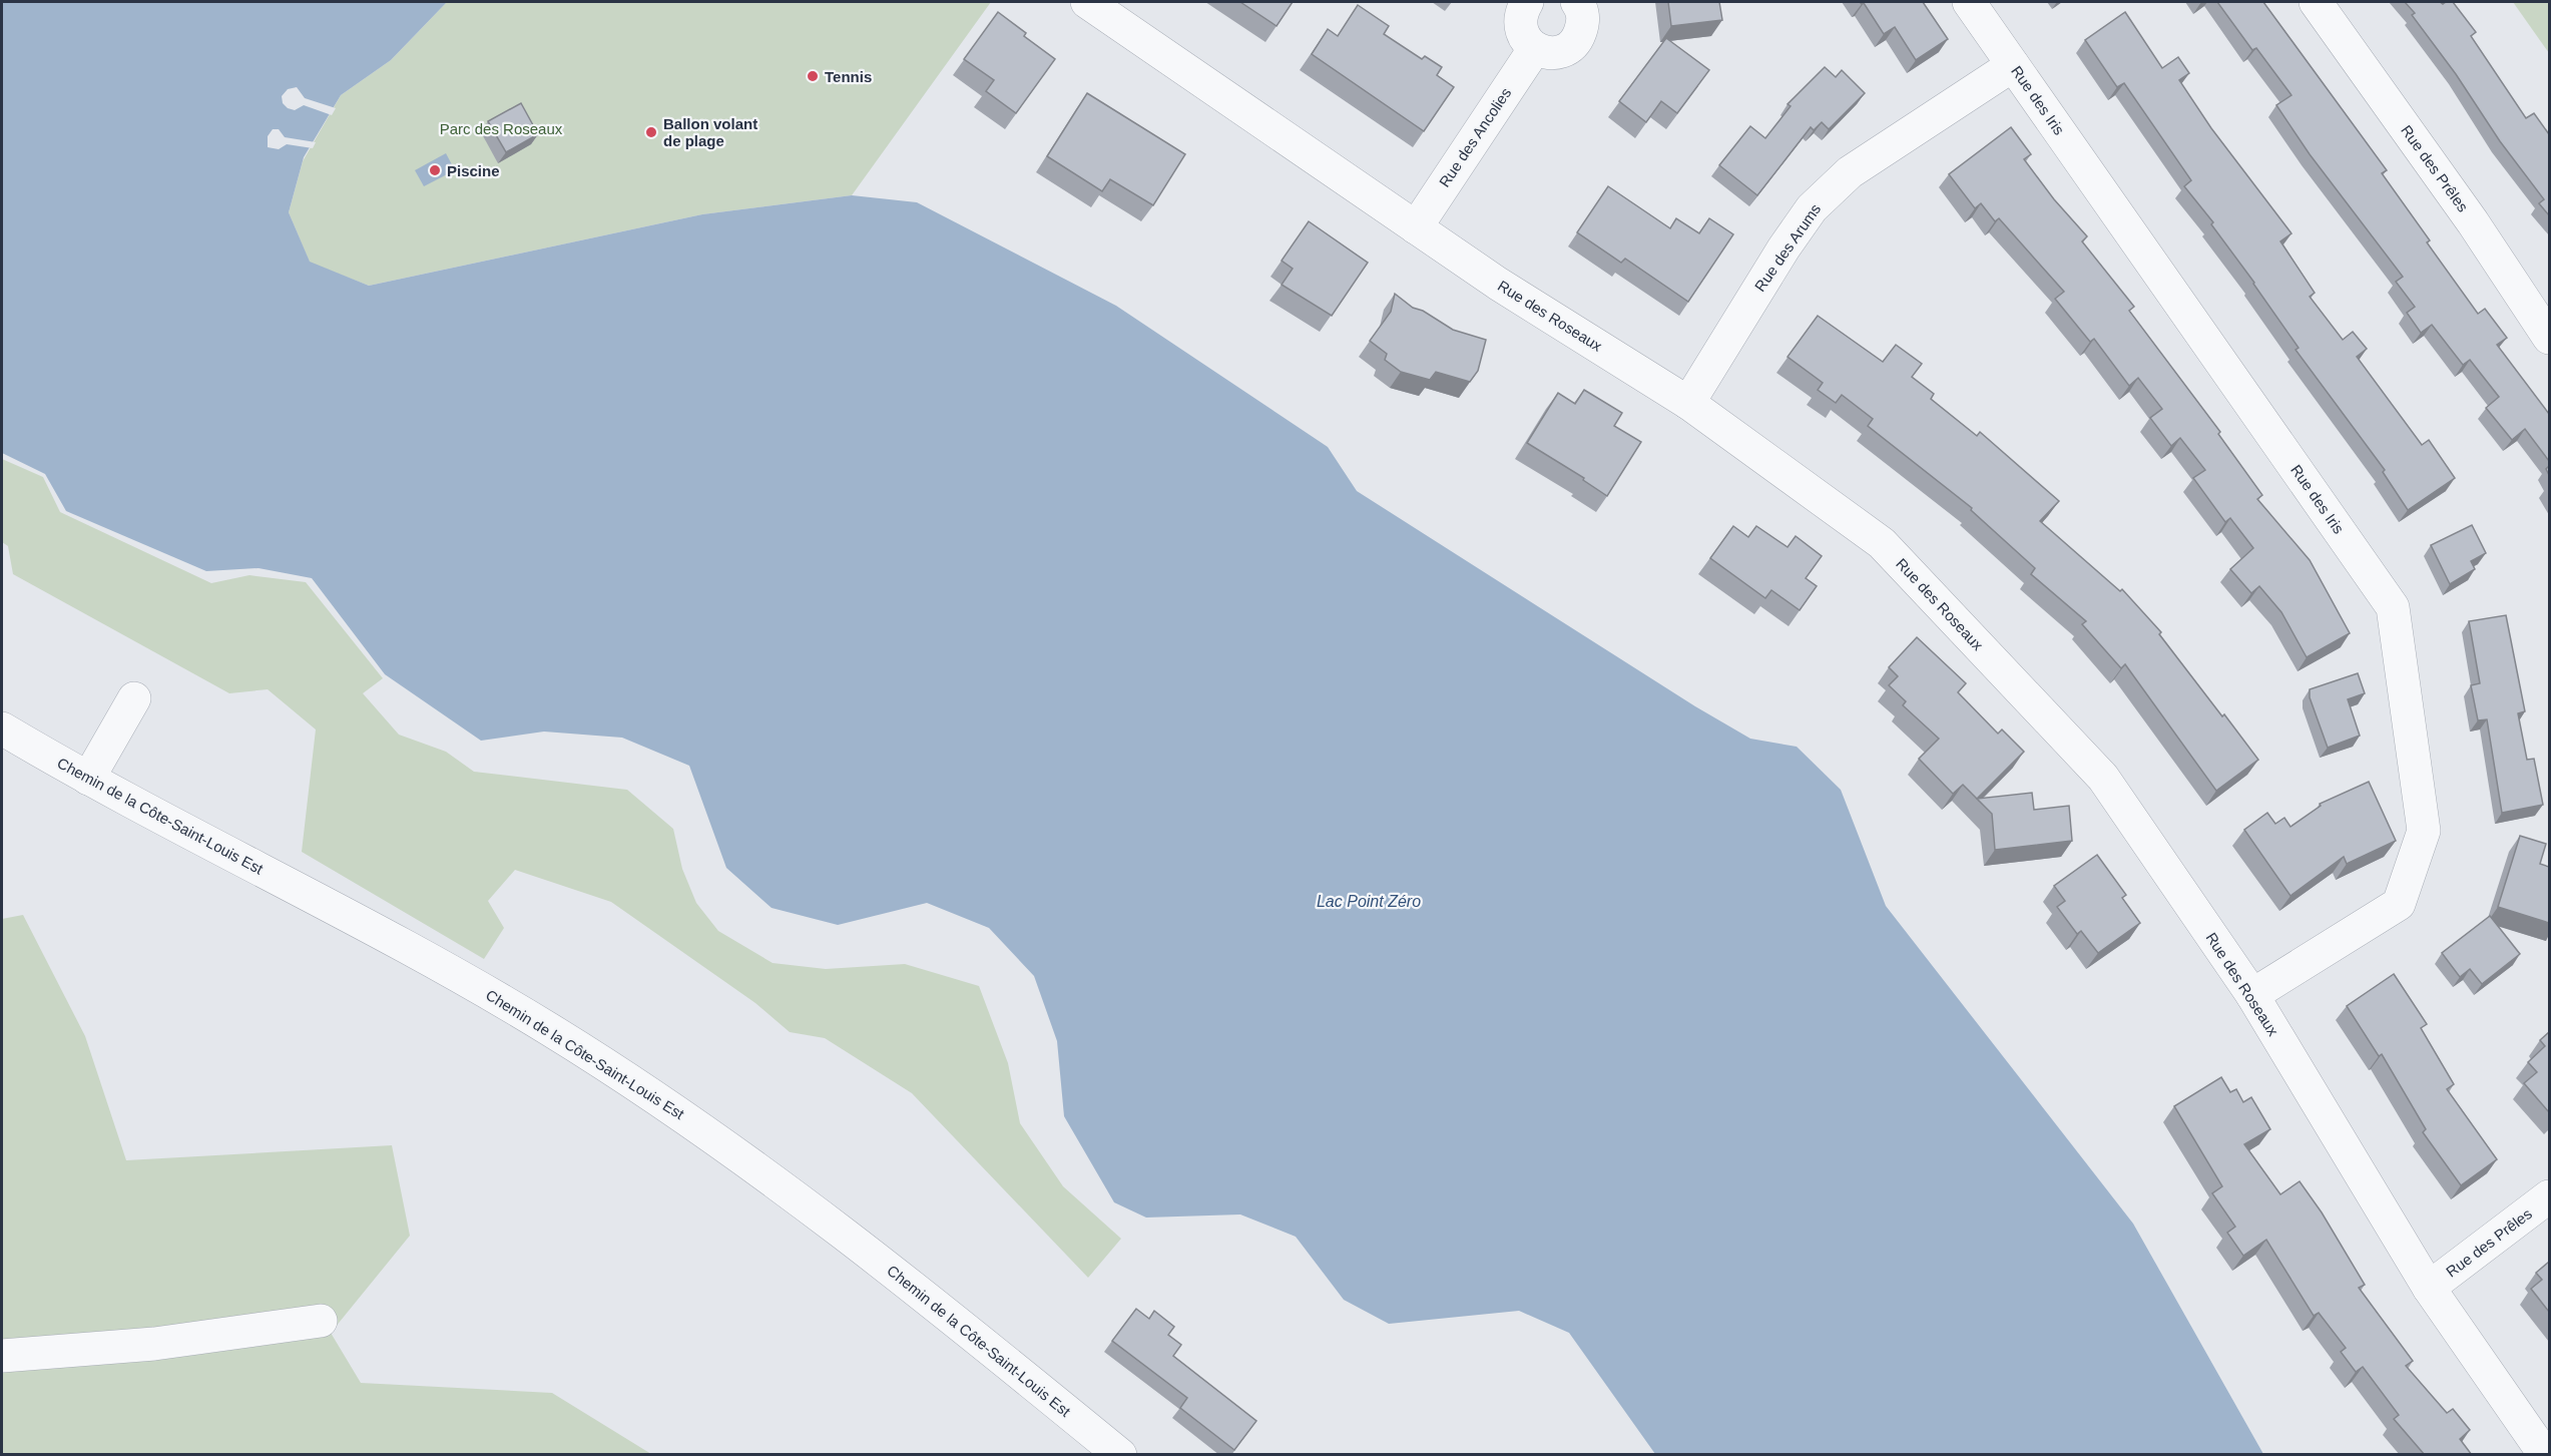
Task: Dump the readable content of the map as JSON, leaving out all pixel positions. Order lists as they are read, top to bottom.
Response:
{
  "streets": {
    "street": [
      "Rue des Iris",
      "Rue des Ancolies",
      "Rue des Prêles",
      "Rue des Arums",
      "Rue des Roseaux",
      "Chemin de la Côte-Saint-Louis Est"
    ]
  },
  "crossings": [
    ["Rue des Iris", "Rue des Arums"],
    ["Rue des Iris", "Rue des Roseaux"],
    ["Rue des Ancolies", "Rue des Roseaux"],
    ["Rue des Prêles", "Rue des Roseaux"],
    ["Rue des Arums", "Rue des Roseaux"]
  ],
  "water": ["Lac Point Zéro"],
  "parks": ["Parc des Roseaux"],
  "places": ["Tennis", "Ballon volant de plage", "Piscine"]
}
